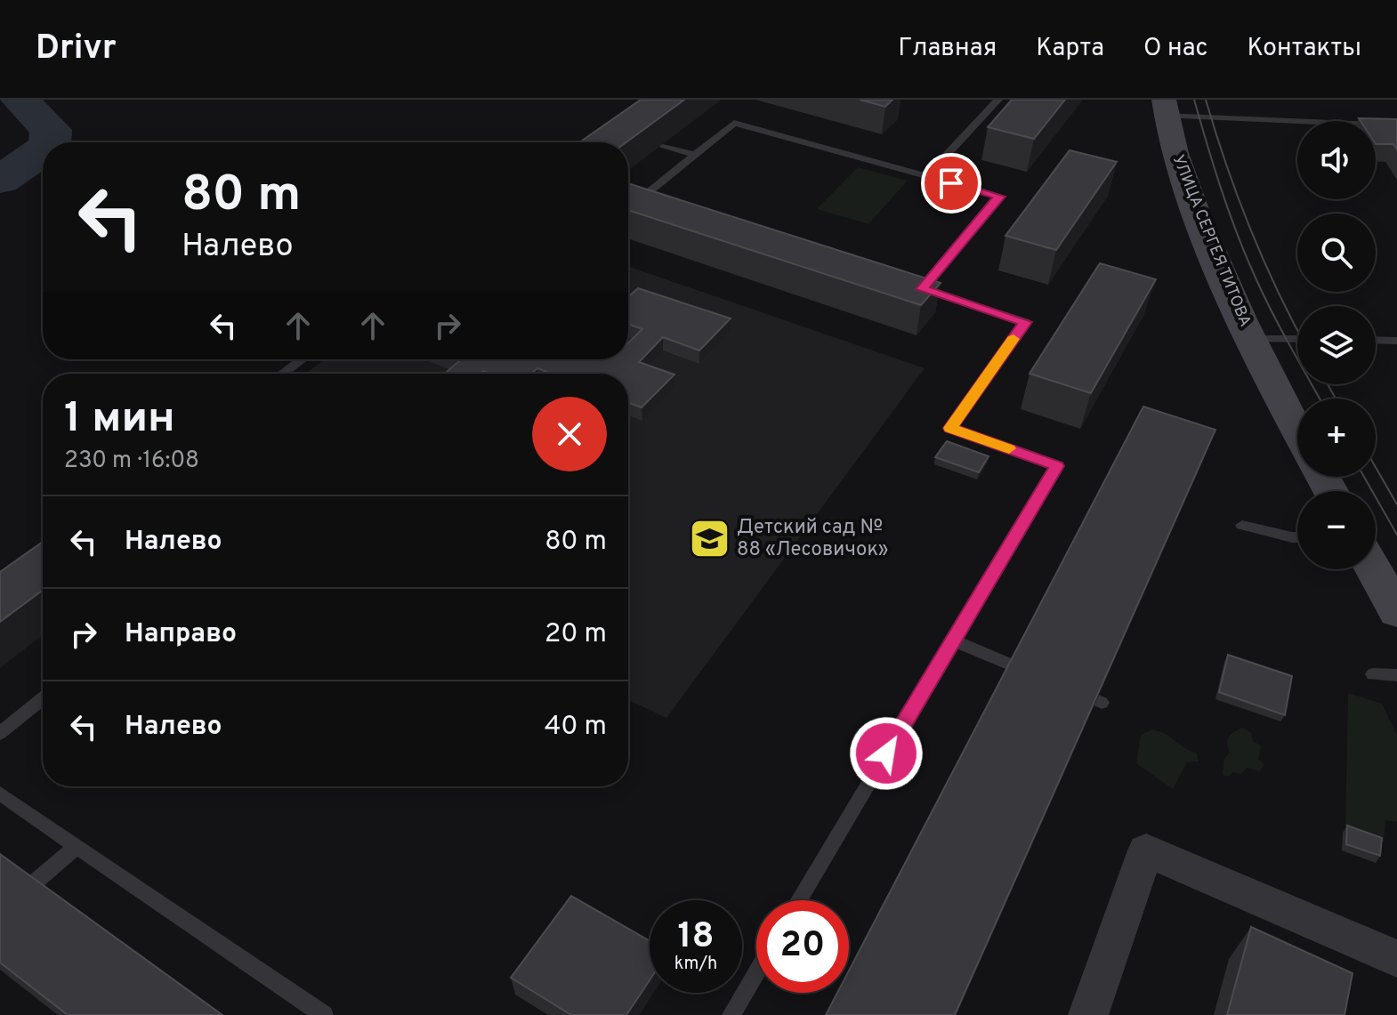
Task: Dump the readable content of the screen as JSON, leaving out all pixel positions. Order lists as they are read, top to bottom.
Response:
{
  "streets": {
    "main road": ["УЛИЦА СЕРГЕЯ ТИТОВА"]
  },
  "places": {
    "school or university": ["Детский сад № 88 «Лесовичок»"]
  },
  "page": {
    "header": "Drivr",
    "nav": [
      "Главная",
      "Карта",
      "О нас",
      "Контакты"
    ],
    "map_buttons": ["+", "−"],
    "turn": ["80 m", "Налево"],
    "heading": ["1 мин", "230 m · 16:08"],
    "list": [
      {
        "name": "Налево",
        "value": "80 m"
      },
      {
        "name": "Направо",
        "value": "20 m"
      },
      {
        "name": "Налево",
        "value": "40 m"
      }
    ],
    "speed": "18 km/h",
    "limit": "20"
  }
}
